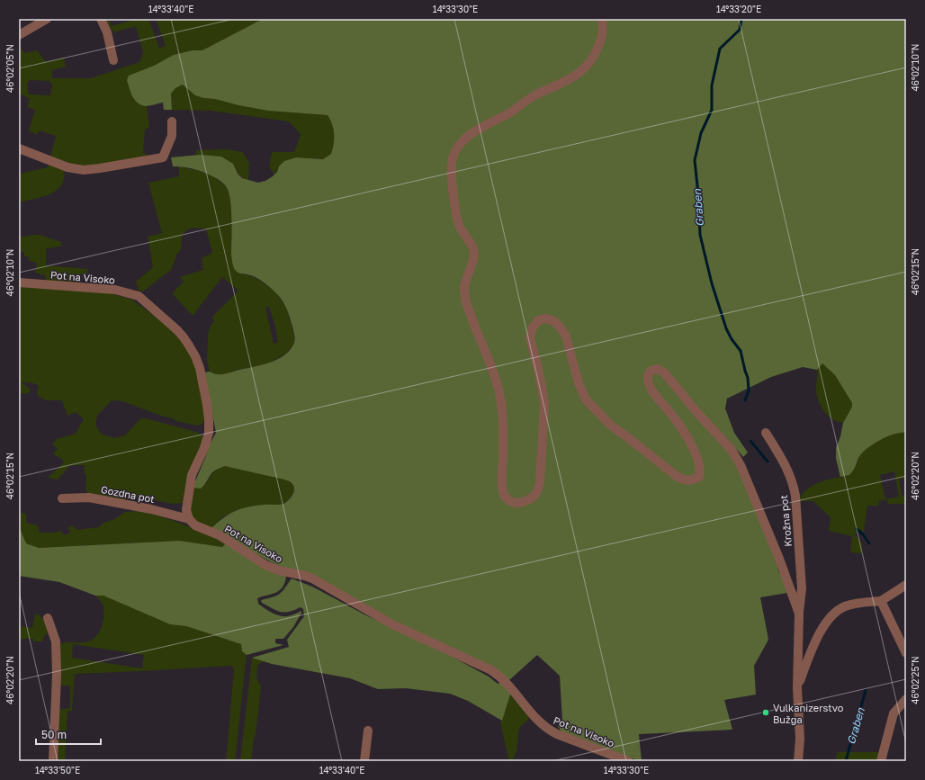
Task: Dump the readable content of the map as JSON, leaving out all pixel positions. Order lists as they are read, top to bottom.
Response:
{
  "streets": {
    "street": ["Pot na Visoko", "Gozdna pot", "Krožna pot"]
  },
  "crossings": [
    ["Pot na Visoko", "Gozdna pot"]
  ],
  "water": ["Graben"],
  "places": ["Vulkanizerstvo Bužga"],
  "scale_bar": "50 m",
  "coordinates": [
    "14°33'40\"E",
    "14°33'30\"E",
    "14°33'20\"E",
    "46°02'10\"N",
    "46°02'05\"N",
    "46°02'15\"N",
    "46°02'20\"N",
    "46°02'25\"N",
    "14°33'50\"E"
  ]
}
